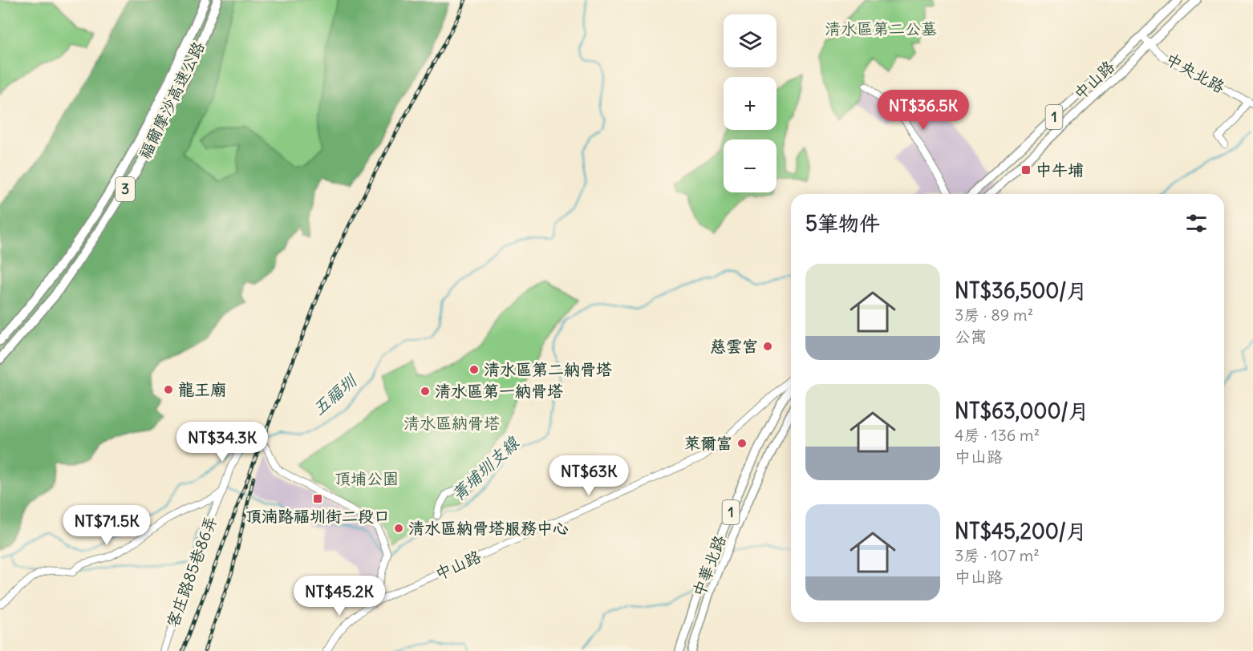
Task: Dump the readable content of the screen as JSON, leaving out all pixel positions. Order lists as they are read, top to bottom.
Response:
{
  "streets": {
    "highway": ["福爾摩沙高速公路", "3"],
    "main road": ["中山路", "1", "中華北路"],
    "street": ["中央北路", "客庄路85巷86弄"]
  },
  "crossings": [
    ["中央北路", "中山路"],
    ["中山路", "客庄路85巷86弄"]
  ],
  "water": ["五福圳", "菁埔圳支線"],
  "parks": ["清水區第二公墓", "清水區納骨塔", "頂埔公園"],
  "places": {
    "transit": ["中牛埔", "頂湳路福圳街二段口"],
    "other": [
      "慈雲宮",
      "清水區第二納骨塔",
      "龍王廟",
      "清水區第一納骨塔",
      "萊爾富",
      "清水區納骨塔服務中心"
    ]
  },
  "page": {
    "map_buttons": ["+", "−"],
    "price": [
      "NT$36.5K",
      "NT$34.3K",
      "NT$63K",
      "NT$71.5K",
      "NT$45.2K"
    ],
    "heading": "5筆物件",
    "list": [
      {
        "name": "NT$36,500/月",
        "note": "3房 · 89 m² · 公寓"
      },
      {
        "name": "NT$63,000/月",
        "note": "4房 · 136 m² · 中山路"
      },
      {
        "name": "NT$45,200/月",
        "note": "3房 · 107 m² · 中山路"
      }
    ]
  }
}
